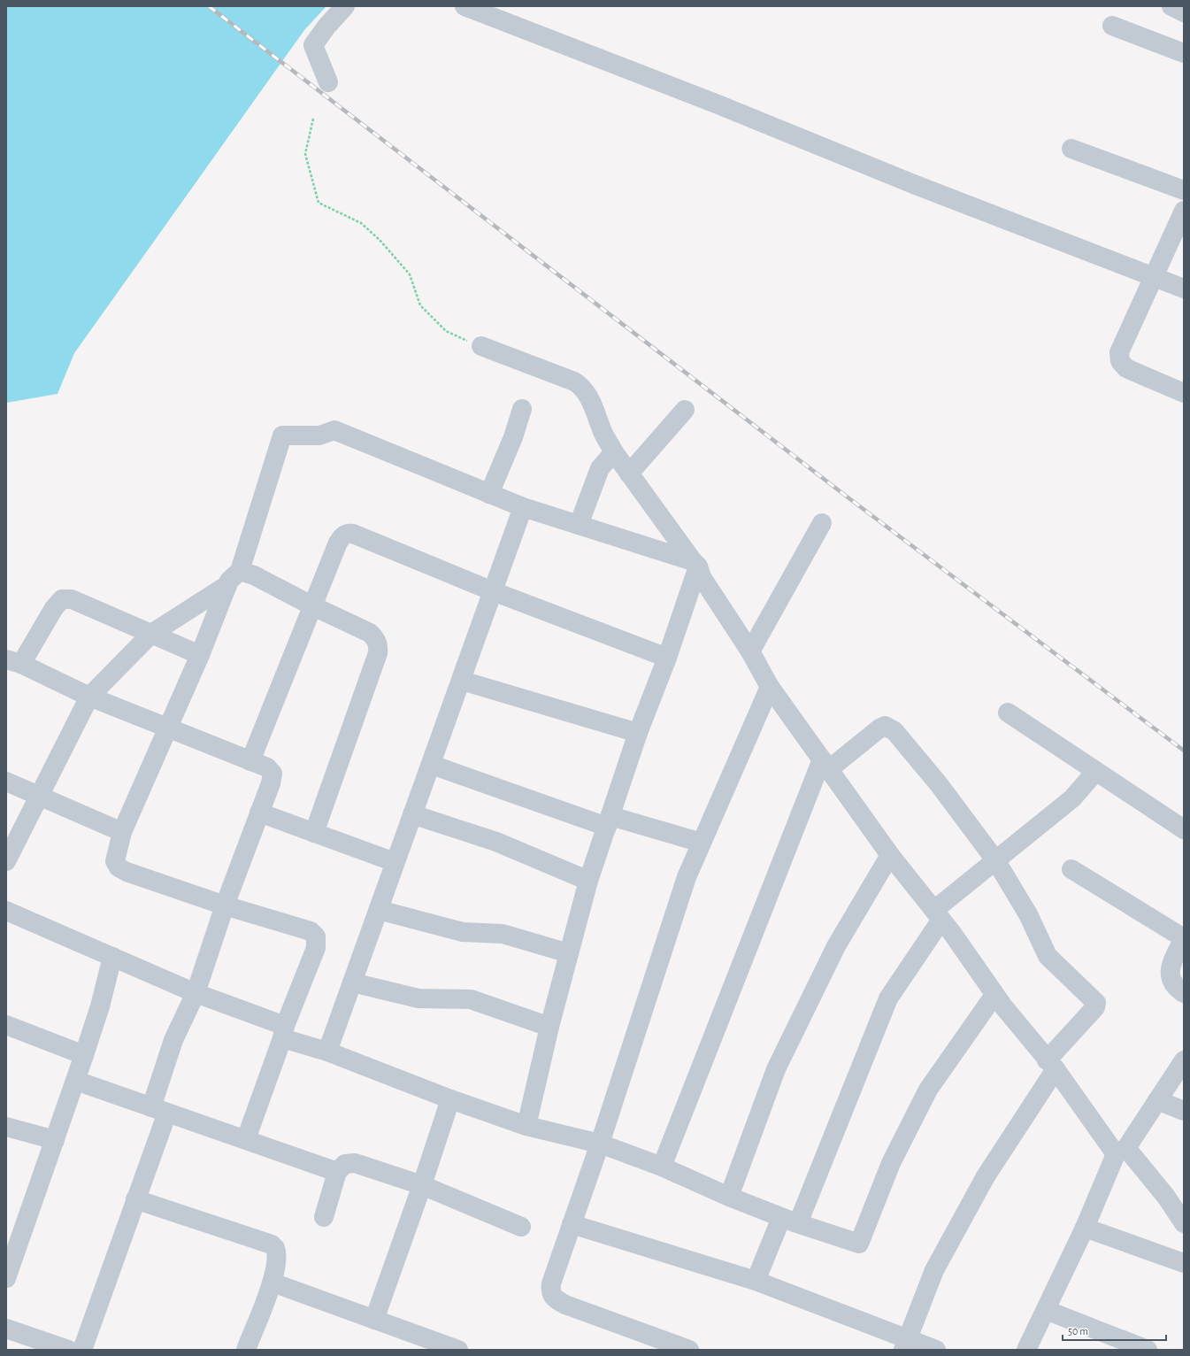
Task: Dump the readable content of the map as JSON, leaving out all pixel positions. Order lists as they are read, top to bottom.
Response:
{
  "scale_bar": "50 m"
}
